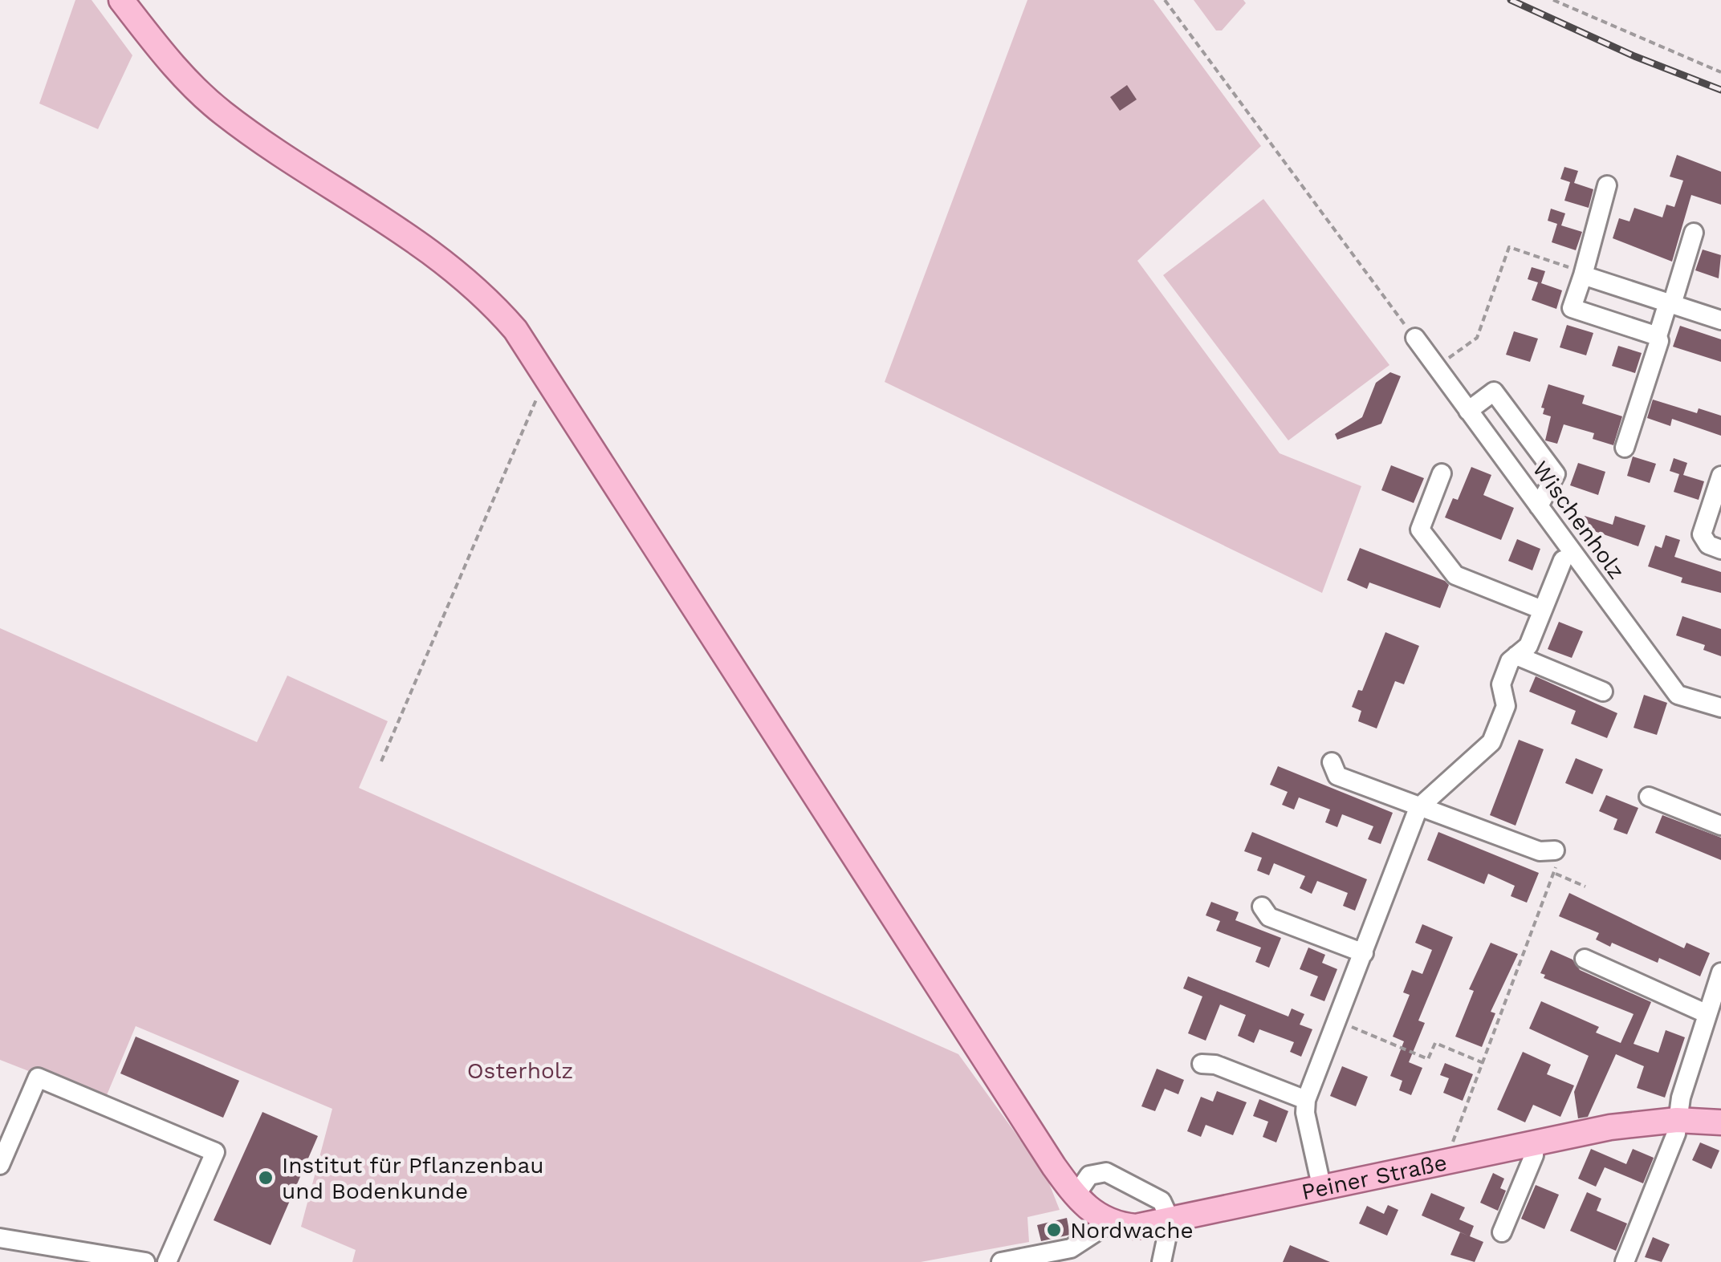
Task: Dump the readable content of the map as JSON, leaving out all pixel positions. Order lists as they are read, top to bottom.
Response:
{
  "streets": {
    "main road": ["Peiner Straße"],
    "street": ["Wischenholz"]
  },
  "parks": ["Osterholz"],
  "places": ["Institut für Pflanzenbau und Bodenkunde", "Nordwache"]
}
